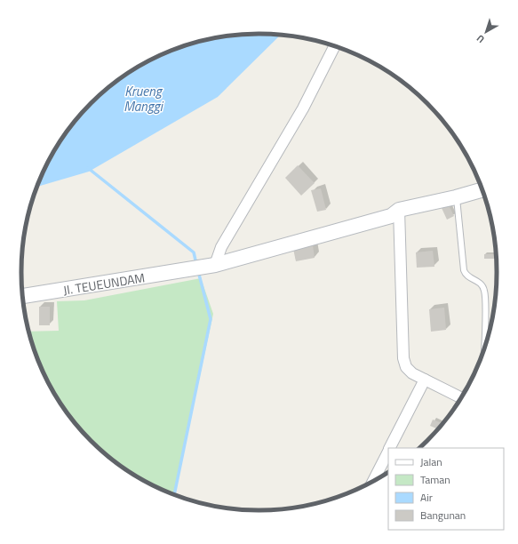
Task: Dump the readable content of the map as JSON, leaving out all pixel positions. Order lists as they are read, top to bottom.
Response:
{
  "streets": {
    "street": ["JI. TEUEUNDAM"]
  },
  "water": ["Krueng Manggi"],
  "legend": [
    "Jalan",
    "Taman",
    "Air",
    "Bangunan"
  ],
  "north": "bottom left"
}
